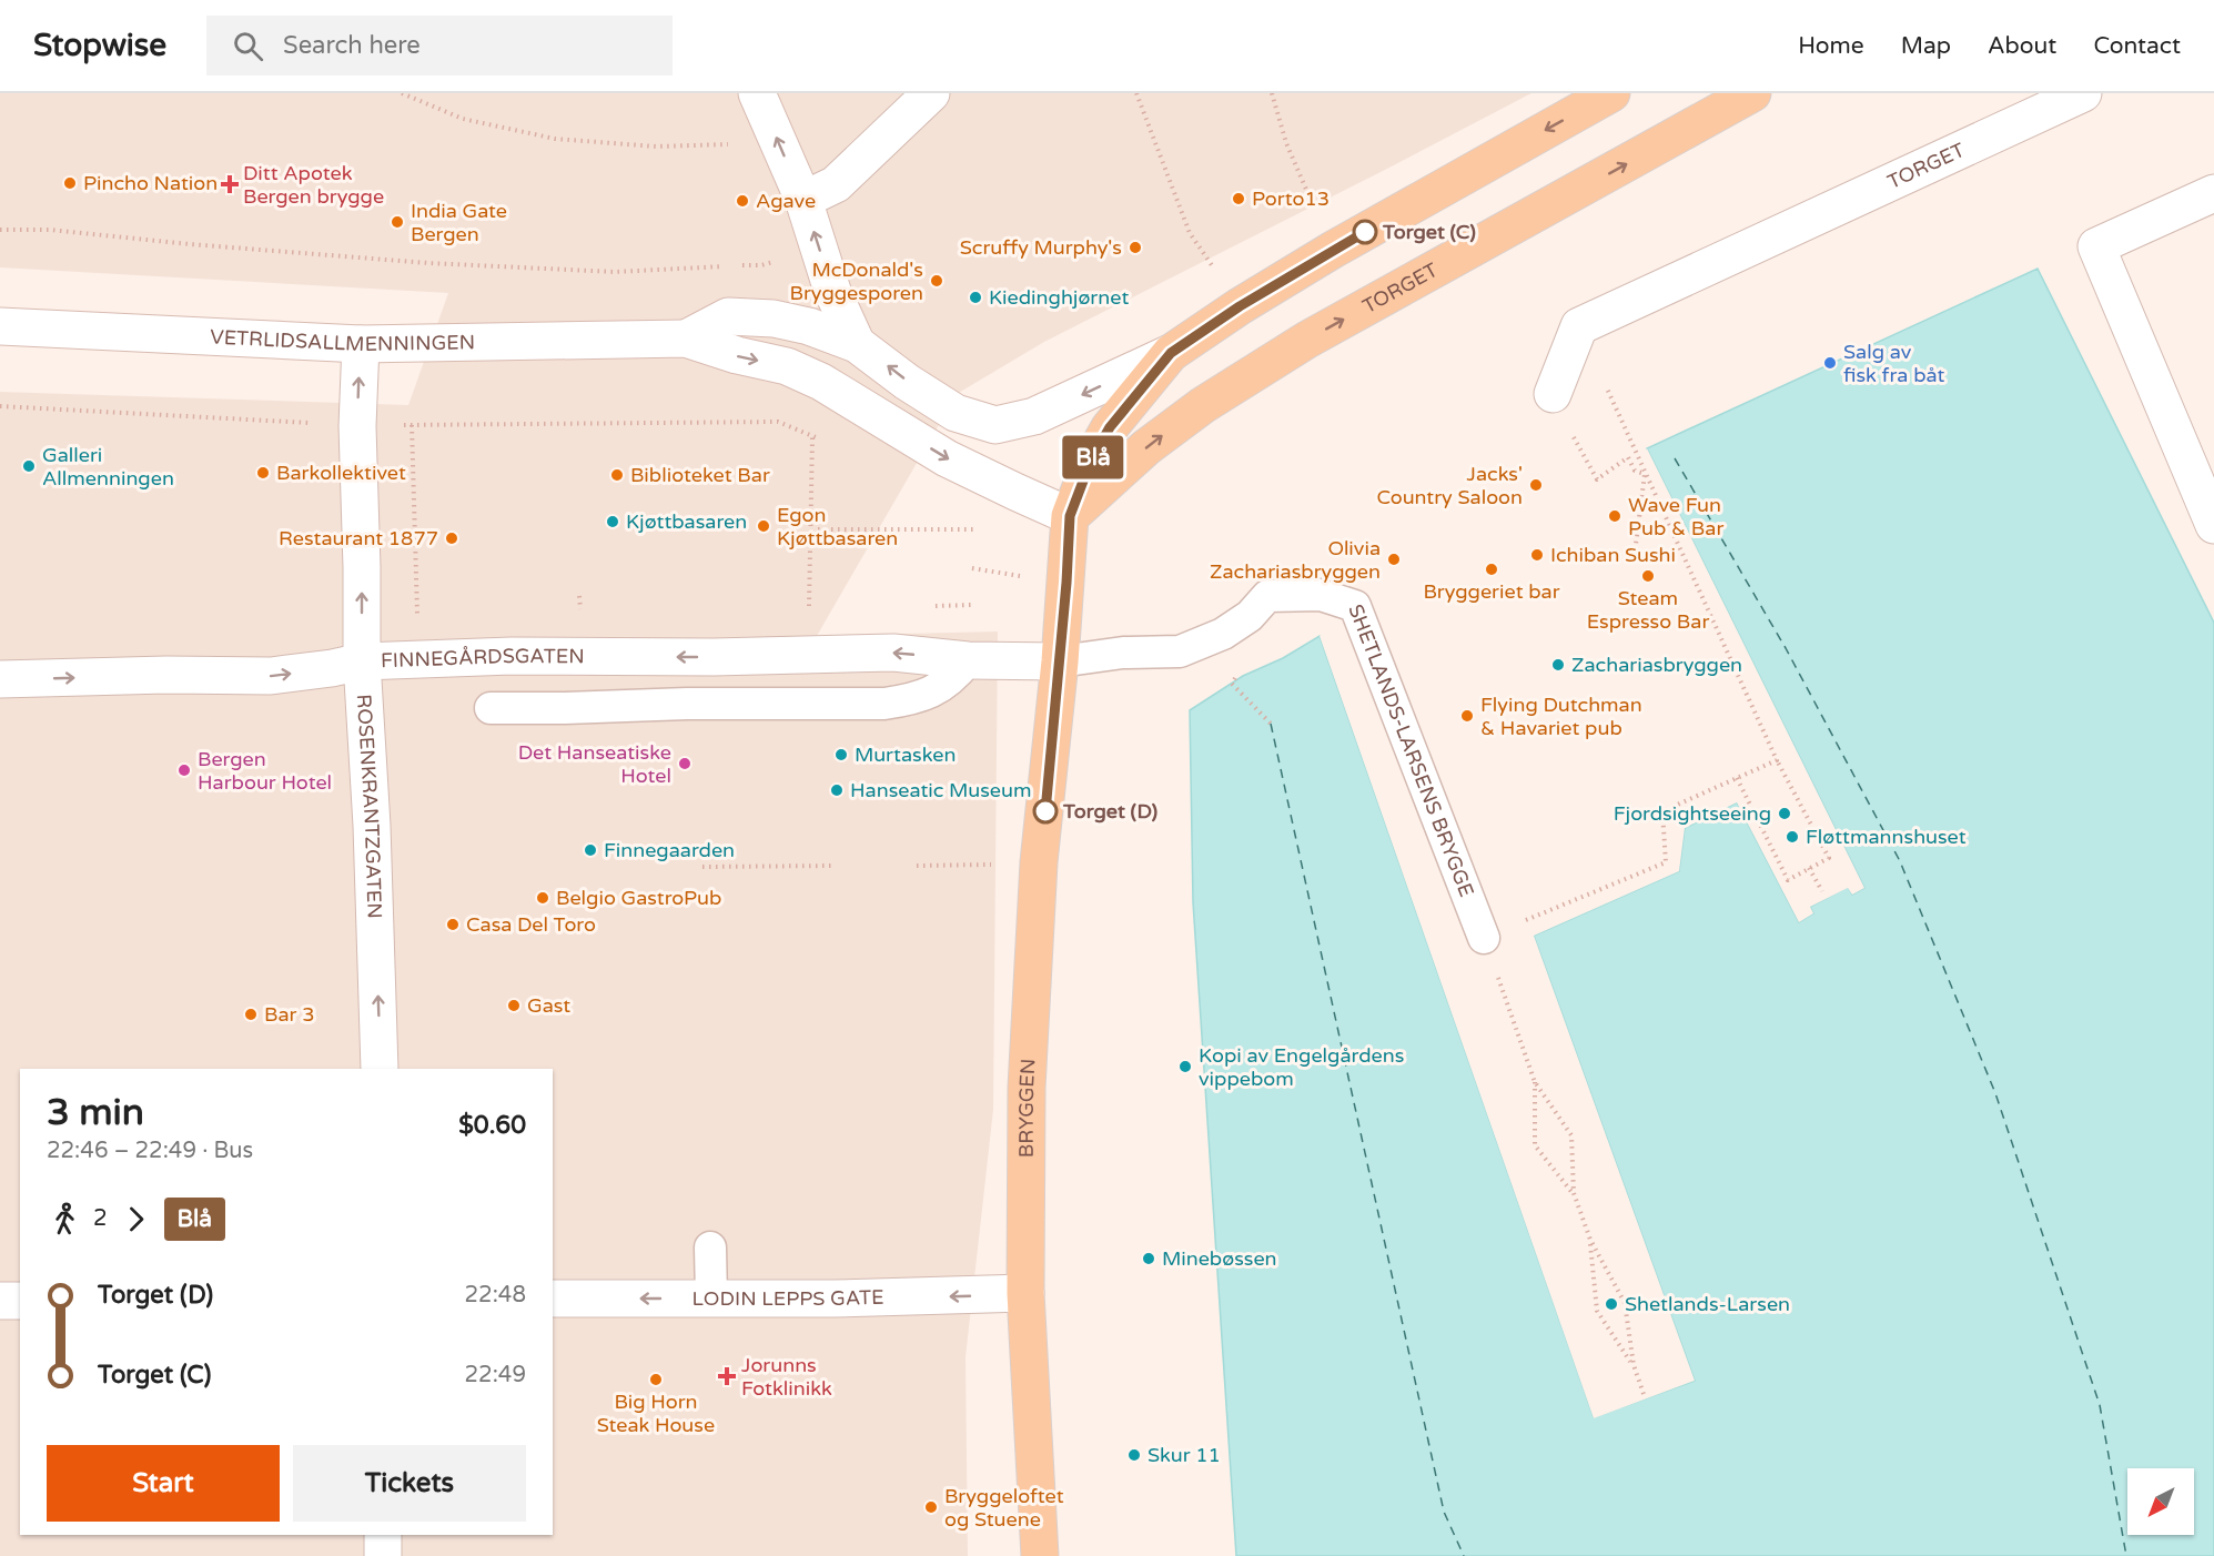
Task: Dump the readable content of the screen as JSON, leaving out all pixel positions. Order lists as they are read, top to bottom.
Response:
{
  "streets": {
    "main road": ["TORGET", "BRYGGEN"],
    "street": [
      "VETRLIDSALLMENNINGEN",
      "FINNEGÅRDSGATEN",
      "ROSENKRANTZGATEN",
      "LODIN LEPPS GATE"
    ],
    "lane": ["SHETLANDS-LARSENS BRYGGE"]
  },
  "crossings": [
    ["VETRLIDSALLMENNINGEN", "ROSENKRANTZGATEN"],
    ["FINNEGÅRDSGATEN", "SHETLANDS-LARSENS BRYGGE"],
    ["FINNEGÅRDSGATEN", "ROSENKRANTZGATEN"],
    ["FINNEGÅRDSGATEN", "BRYGGEN"],
    ["SHETLANDS-LARSENS BRYGGE", "BRYGGEN"],
    ["BRYGGEN", "LODIN LEPPS GATE"]
  ],
  "one_way": ["ROSENKRANTZGATEN", "LODIN LEPPS GATE"],
  "places": {
    "other": [
      "Pincho Nation",
      "Porto13",
      "Agave",
      "India Gate Bergen",
      "Torget (C)",
      "Scruffy Murphy's",
      "McDonald's Bryggesporen",
      "Kiedinghjørnet",
      "Salg av fisk fra båt",
      "Galleri Allmenningen",
      "Barkollektivet",
      "Biblioteket Bar",
      "Jacks' Country Saloon",
      "Wave Fun Pub & Bar",
      "Kjøttbasaren",
      "Egon Kjøttbasaren",
      "Restaurant 1877",
      "Ichiban Sushi",
      "Olivia Zachariasbryggen",
      "Bryggeriet bar",
      "Steam Espresso Bar",
      "Zachariasbryggen",
      "Flying Dutchman & Havariet pub",
      "Murtasken",
      "Det Hanseatiske Hotel",
      "Bergen Harbour Hotel",
      "Hanseatic Museum",
      "Torget (D)",
      "Fjordsightseeing",
      "Fløttmannshuset",
      "Finnegaarden",
      "Belgio GastroPub",
      "Casa Del Toro",
      "Gast",
      "Bar 3",
      "Kopi av Engelgårdens vippebom",
      "Minebøssen",
      "Shetlands-Larsen",
      "Big Horn Steak House",
      "Skur 11",
      "Bryggeloftet og Stuene"
    ],
    "health": ["Ditt Apotek Bergen brygge", "Jorunns Fotklinikk"]
  },
  "lines": ["bus line Blå"],
  "north": "bottom left",
  "page": {
    "header": "Stopwise",
    "search": "Search here",
    "nav": [
      "Home",
      "Map",
      "About",
      "Contact"
    ],
    "on_map": "Blå",
    "heading": ["3 min", "22:46 – 22:49 · Bus", "$0.60"],
    "legs": ["2", "Blå"],
    "list": [
      {
        "name": "Torget (D)",
        "value": "22:48"
      },
      {
        "name": "Torget (C)",
        "value": "22:49"
      }
    ],
    "buttons": ["Start", "Tickets"]
  }
}
